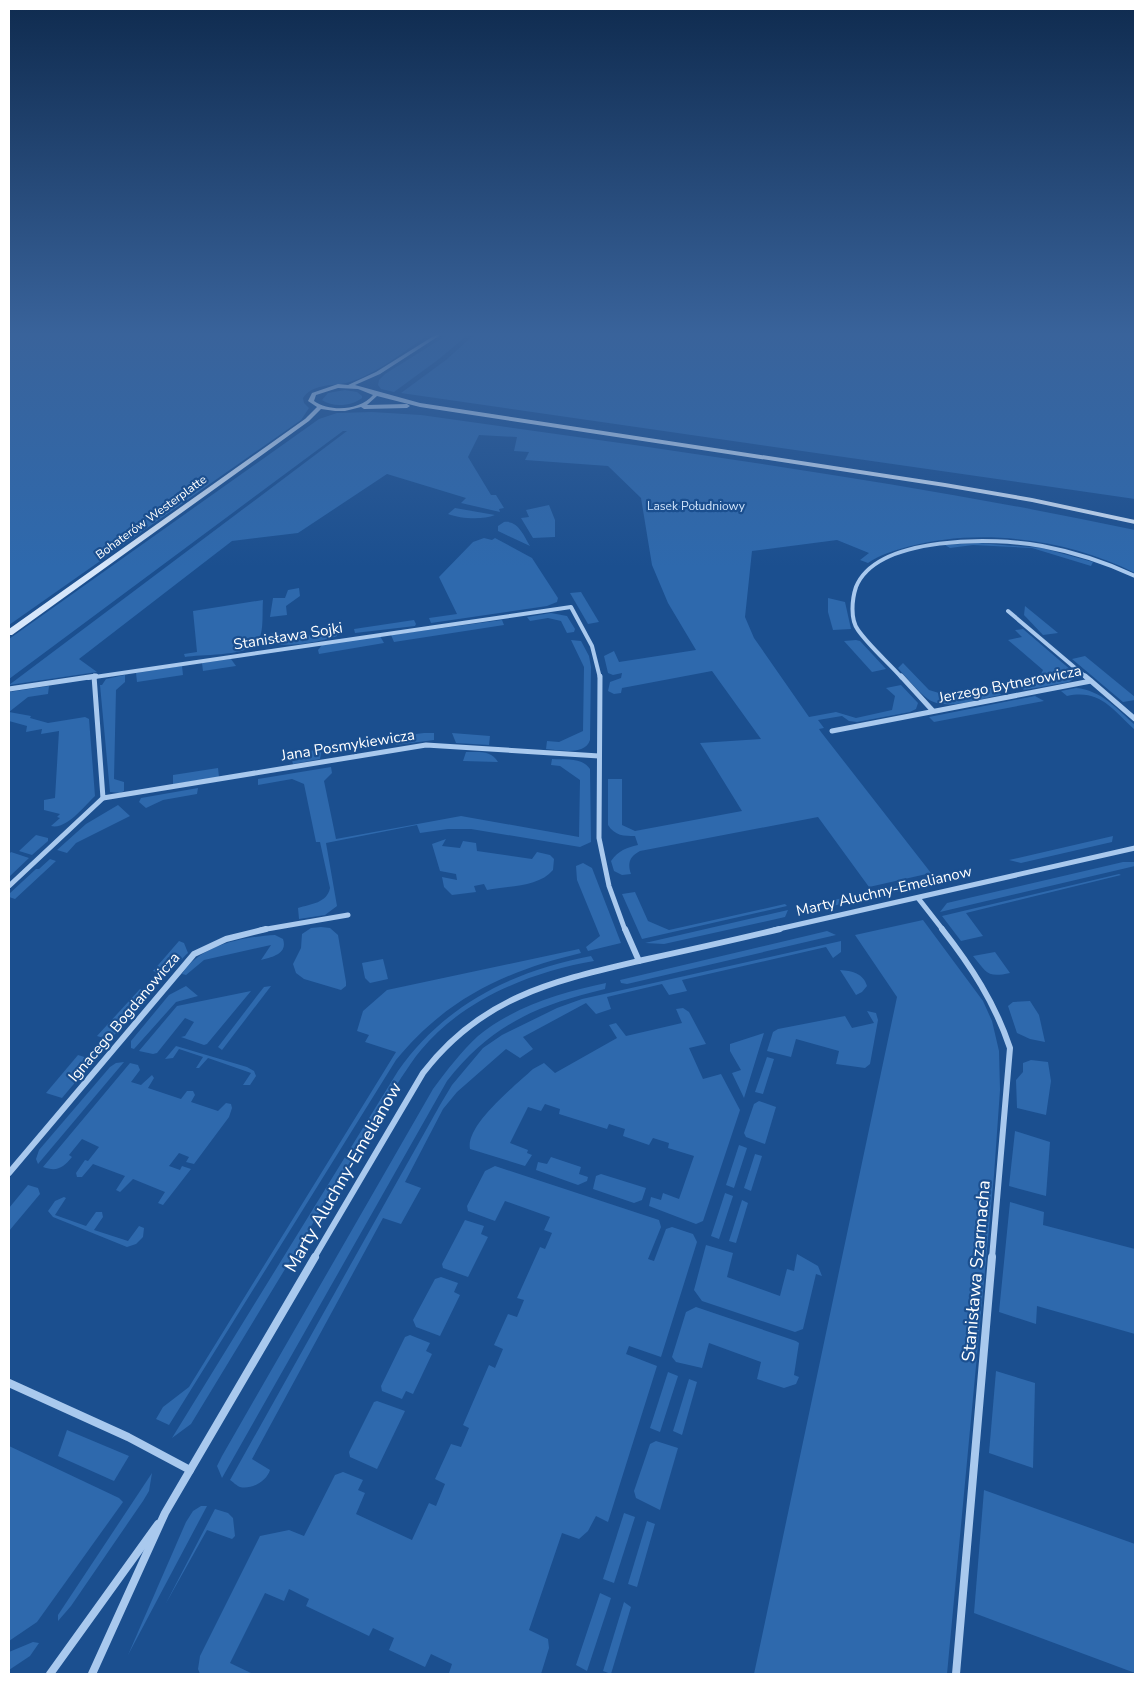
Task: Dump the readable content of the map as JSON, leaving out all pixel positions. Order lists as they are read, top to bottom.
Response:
{
  "streets": {
    "main road": ["Bohaterów Westerplatte"],
    "street": [
      "Stanisława Sojki",
      "Jerzego Bytnerowicza",
      "Jana Posmykiewicza",
      "Marty Aluchny-Emelianow",
      "Ignacego Bogdanowicza",
      "Stanisława Szarmacha"
    ]
  },
  "crossings": [
    ["Stanisława Sojki", "Jana Posmykiewicza"],
    ["Marty Aluchny-Emelianow", "Stanisława Szarmacha"]
  ],
  "parks": ["Lasek Południowy"]
}
